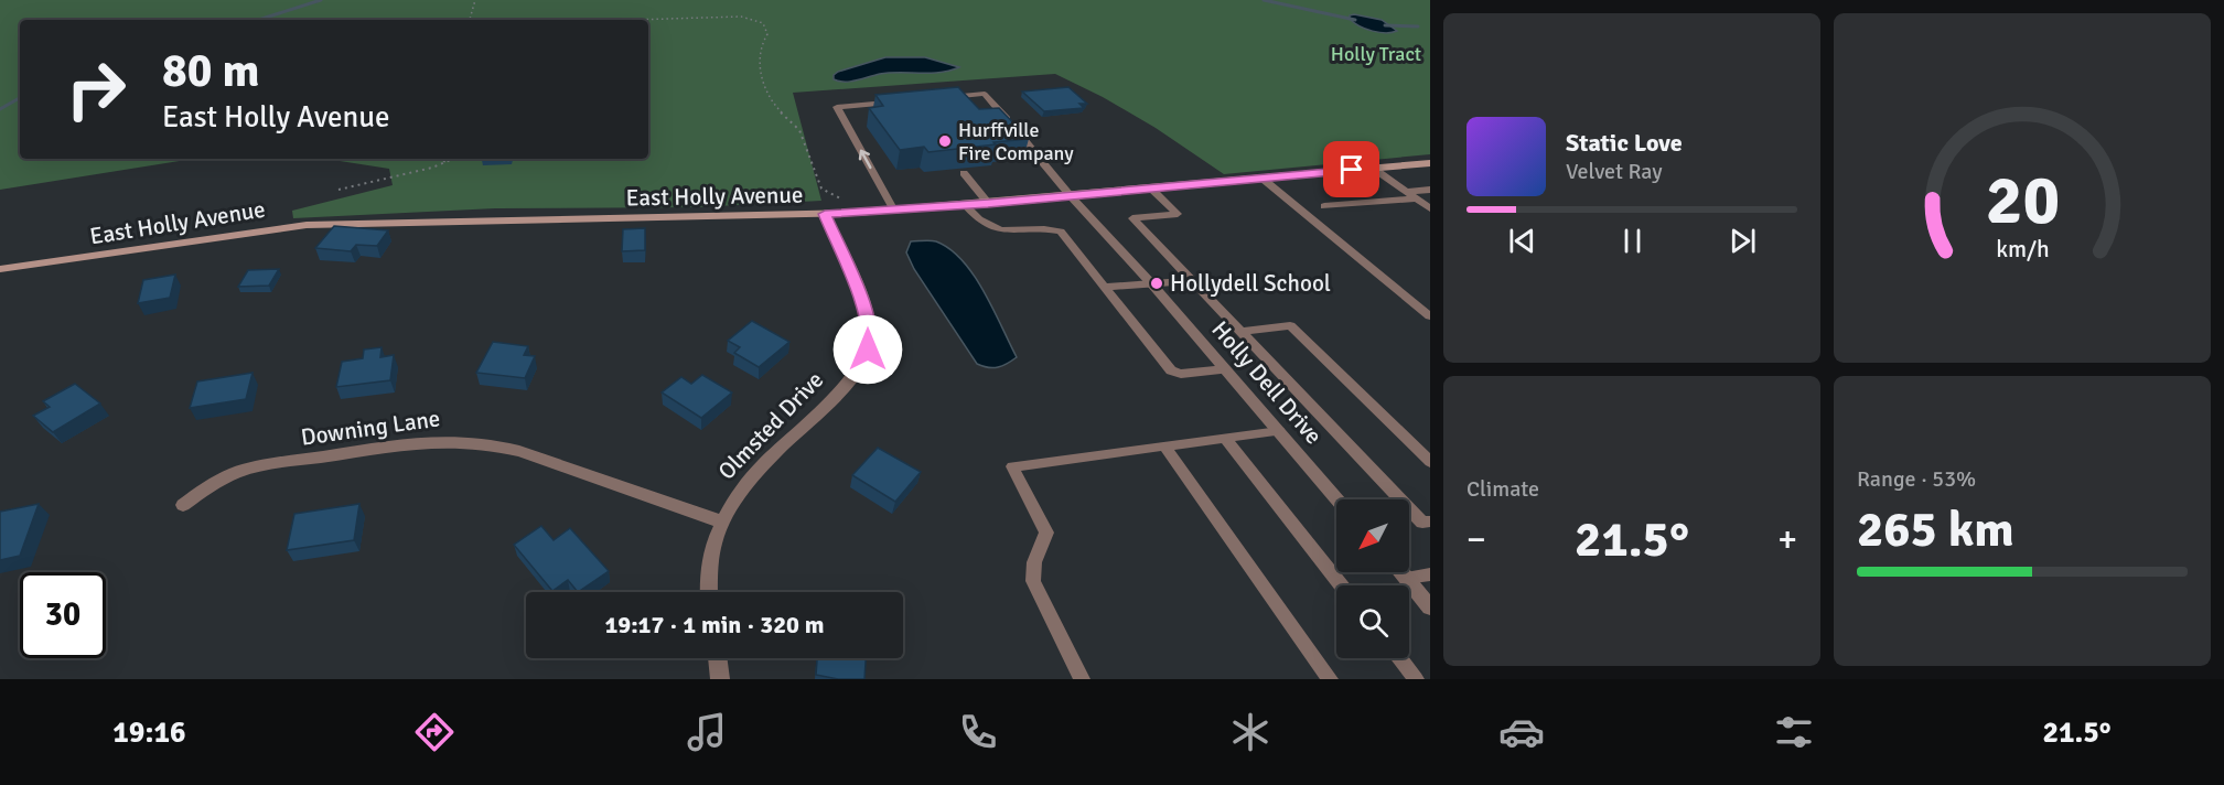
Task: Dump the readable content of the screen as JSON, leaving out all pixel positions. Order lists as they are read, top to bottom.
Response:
{
  "streets": {
    "street": [
      "East Holly Avenue",
      "Holly Dell Drive",
      "Olmsted Drive",
      "Downing Lane"
    ]
  },
  "crossings": [
    ["East Holly Avenue", "Holly Dell Drive"],
    ["East Holly Avenue", "Olmsted Drive"],
    ["Olmsted Drive", "Downing Lane"]
  ],
  "parks": ["Holly Tract"],
  "places": ["Hurffville Fire Company", "Hollydell School"],
  "north": "bottom left",
  "page": {
    "turn": ["80 m", "East Holly Avenue"],
    "song": ["Static Love", "Velvet Ray"],
    "tile": [
      "Climate",
      ["Range · 53%", "265 km"]
    ],
    "heat": ["−", "21.5°", "+"],
    "limit": "30",
    "trip": "19:17 · 1 min · 320 m",
    "tabs": ["19:16", "21.5°"],
    "gauge": ["20", "km/h"]
  }
}
